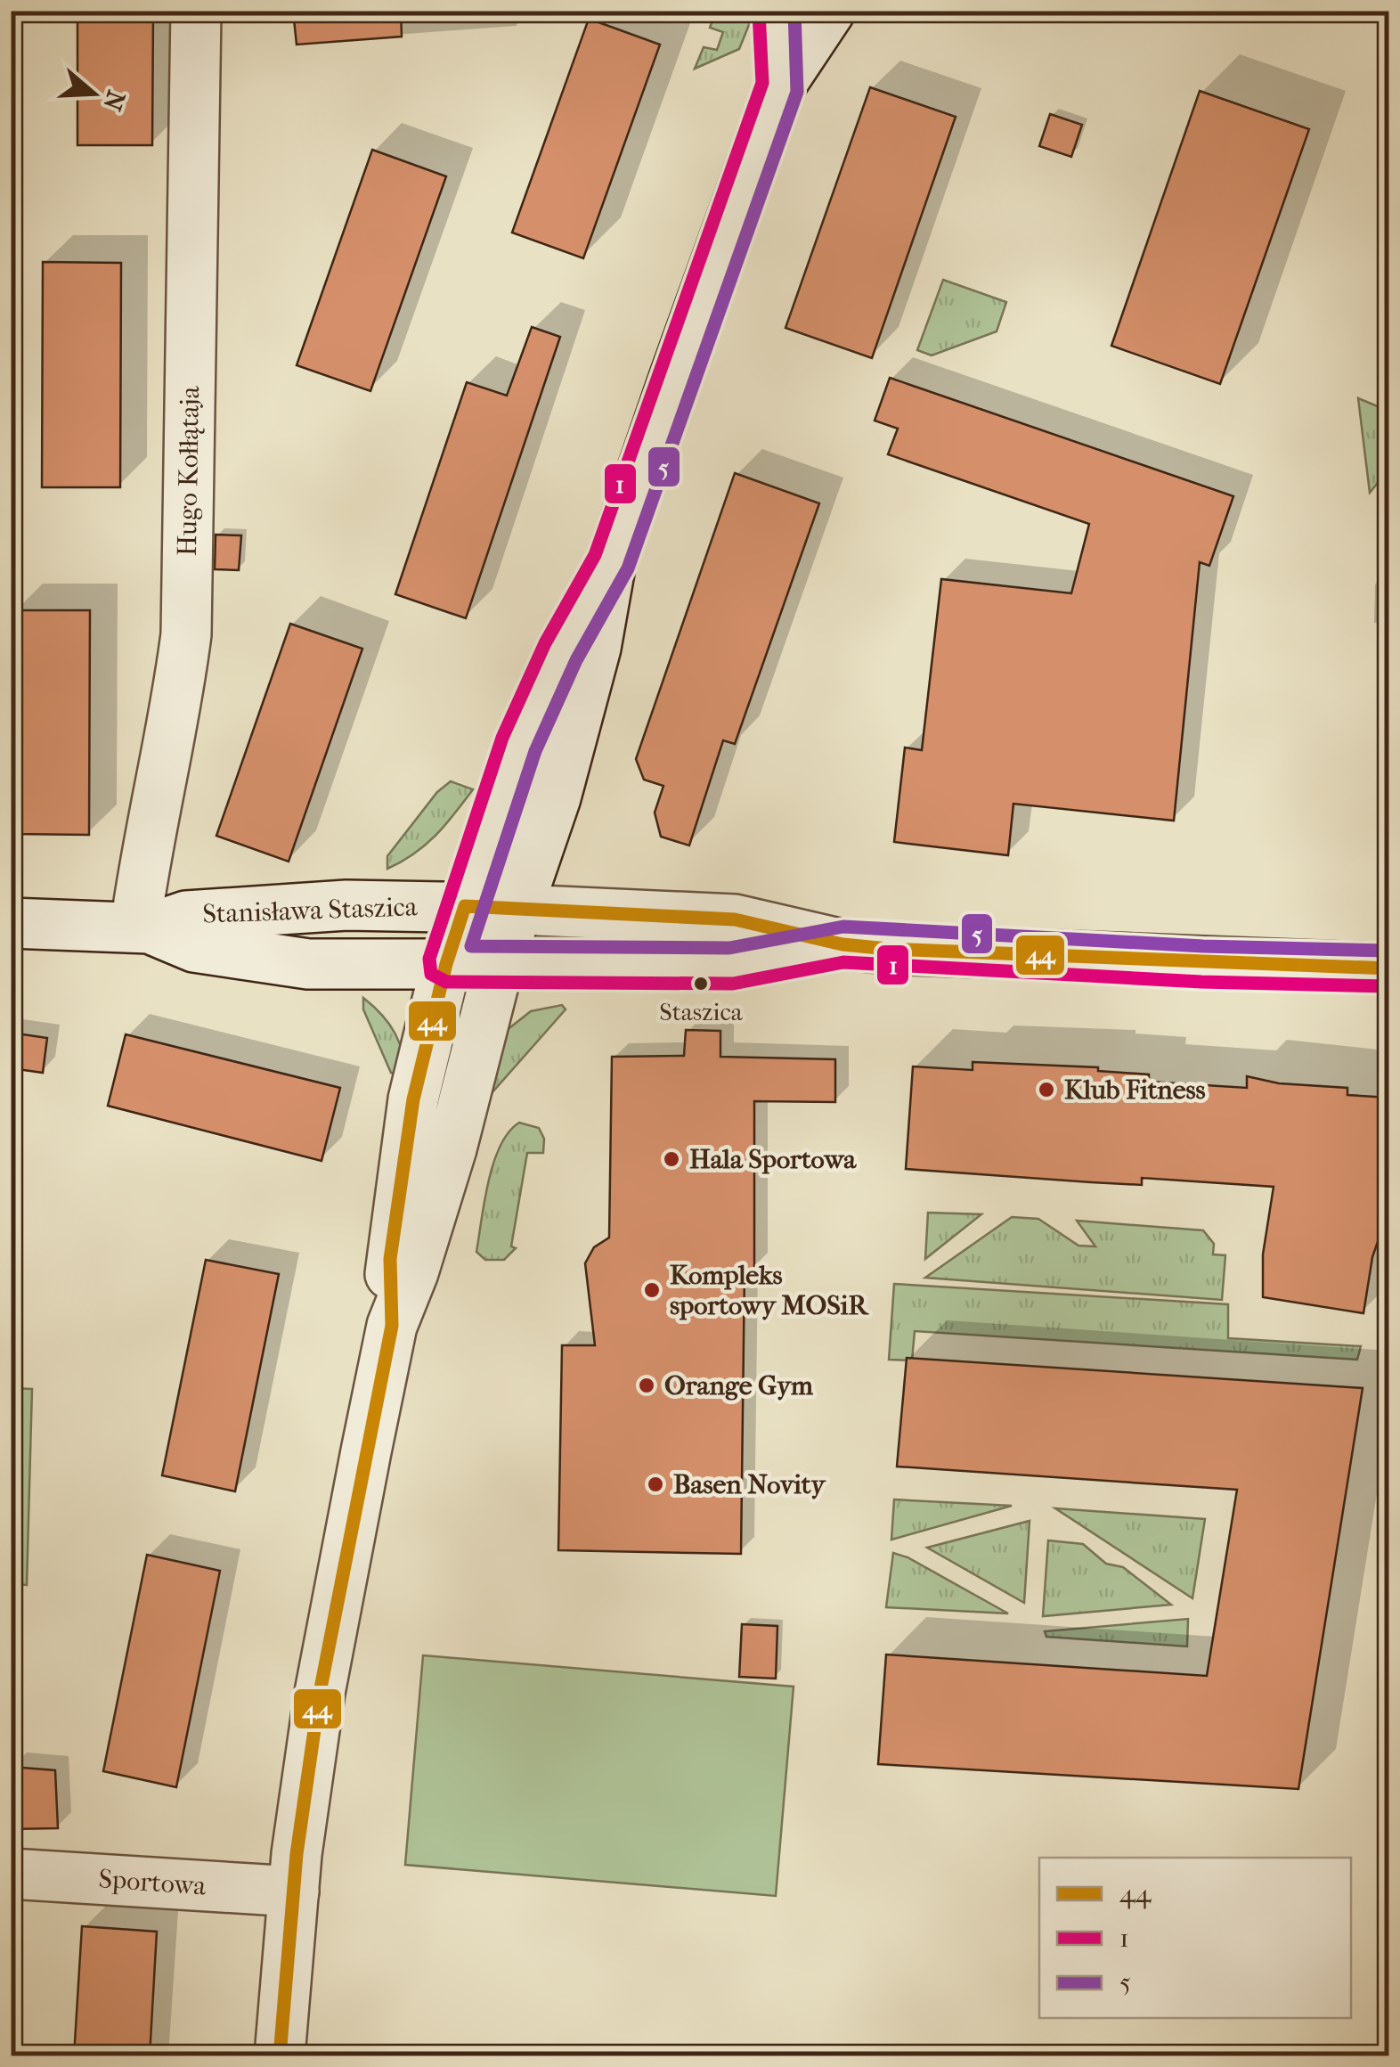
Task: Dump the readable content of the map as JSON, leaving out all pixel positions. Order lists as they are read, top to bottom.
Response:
{
  "streets": {
    "street": ["Hugo Kołłątaja", "Stanisława Staszica", "Sportowa"]
  },
  "crossings": [
    ["Hugo Kołłątaja", "Stanisława Staszica"]
  ],
  "places": [
    "Staszica",
    "Klub Fitness",
    "Hala Sportowa",
    "Kompleks sportowy MOSiR",
    "Orange Gym",
    "Basen Novity"
  ],
  "lines": ["transit line 5", "transit line 1", "transit line 44"],
  "legend": ["44", "1", "5"],
  "north": "right"
}
